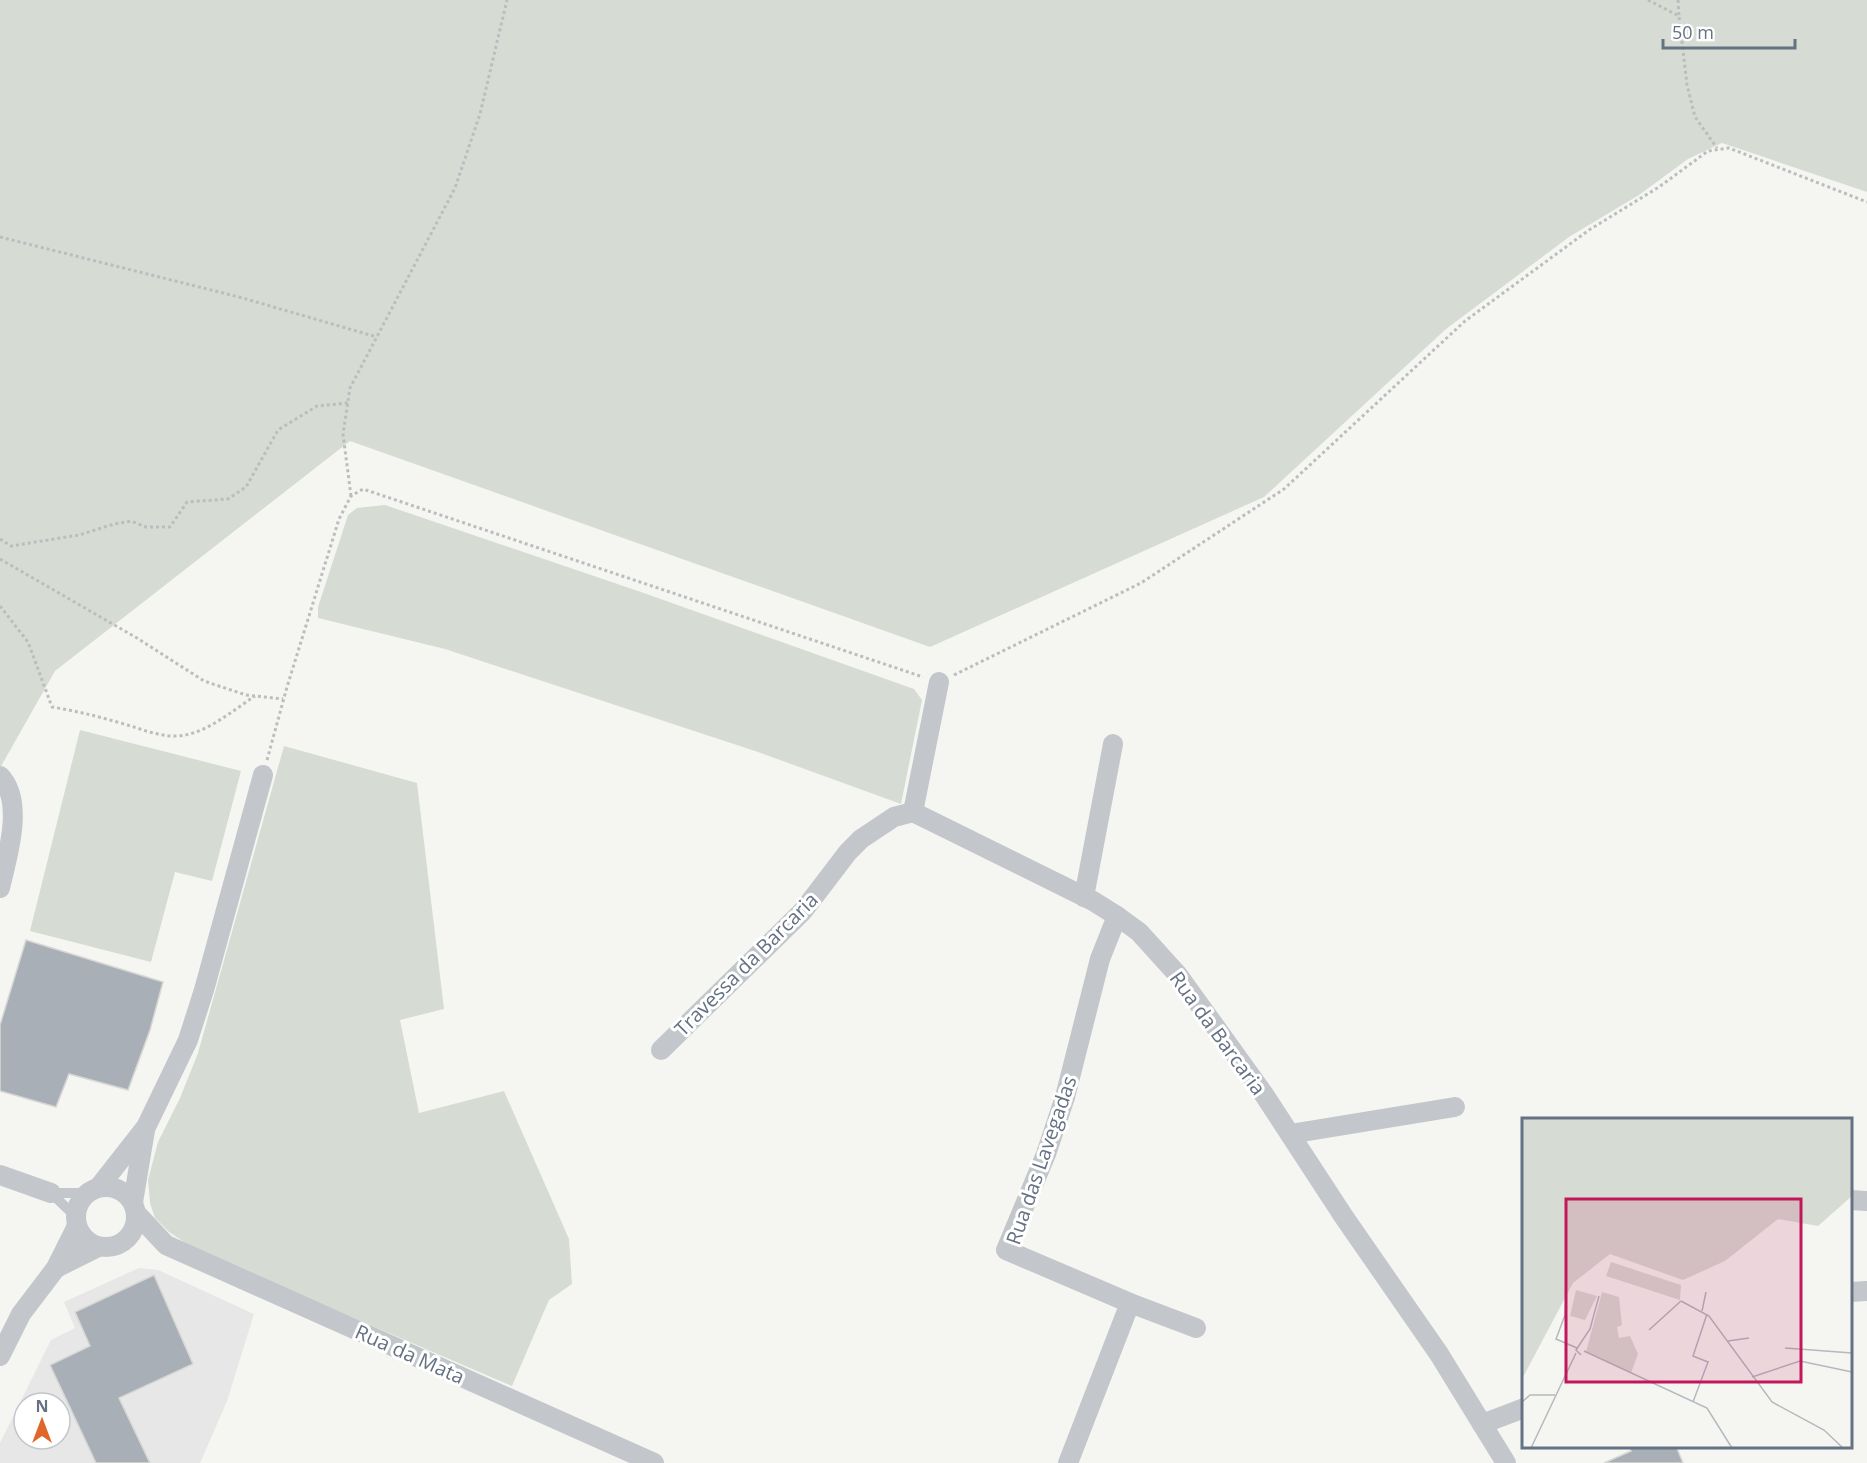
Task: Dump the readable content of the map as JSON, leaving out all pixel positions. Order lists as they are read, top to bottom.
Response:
{
  "streets": {
    "street": [
      "Travessa da Barcaria",
      "Rua da Barcaria",
      "Rua das Lavegadas",
      "Rua da Mata"
    ]
  },
  "crossings": [
    ["Travessa da Barcaria", "Rua da Barcaria"],
    ["Rua da Barcaria", "Rua das Lavegadas"]
  ],
  "scale_bar": "50 m",
  "north": "top"
}
